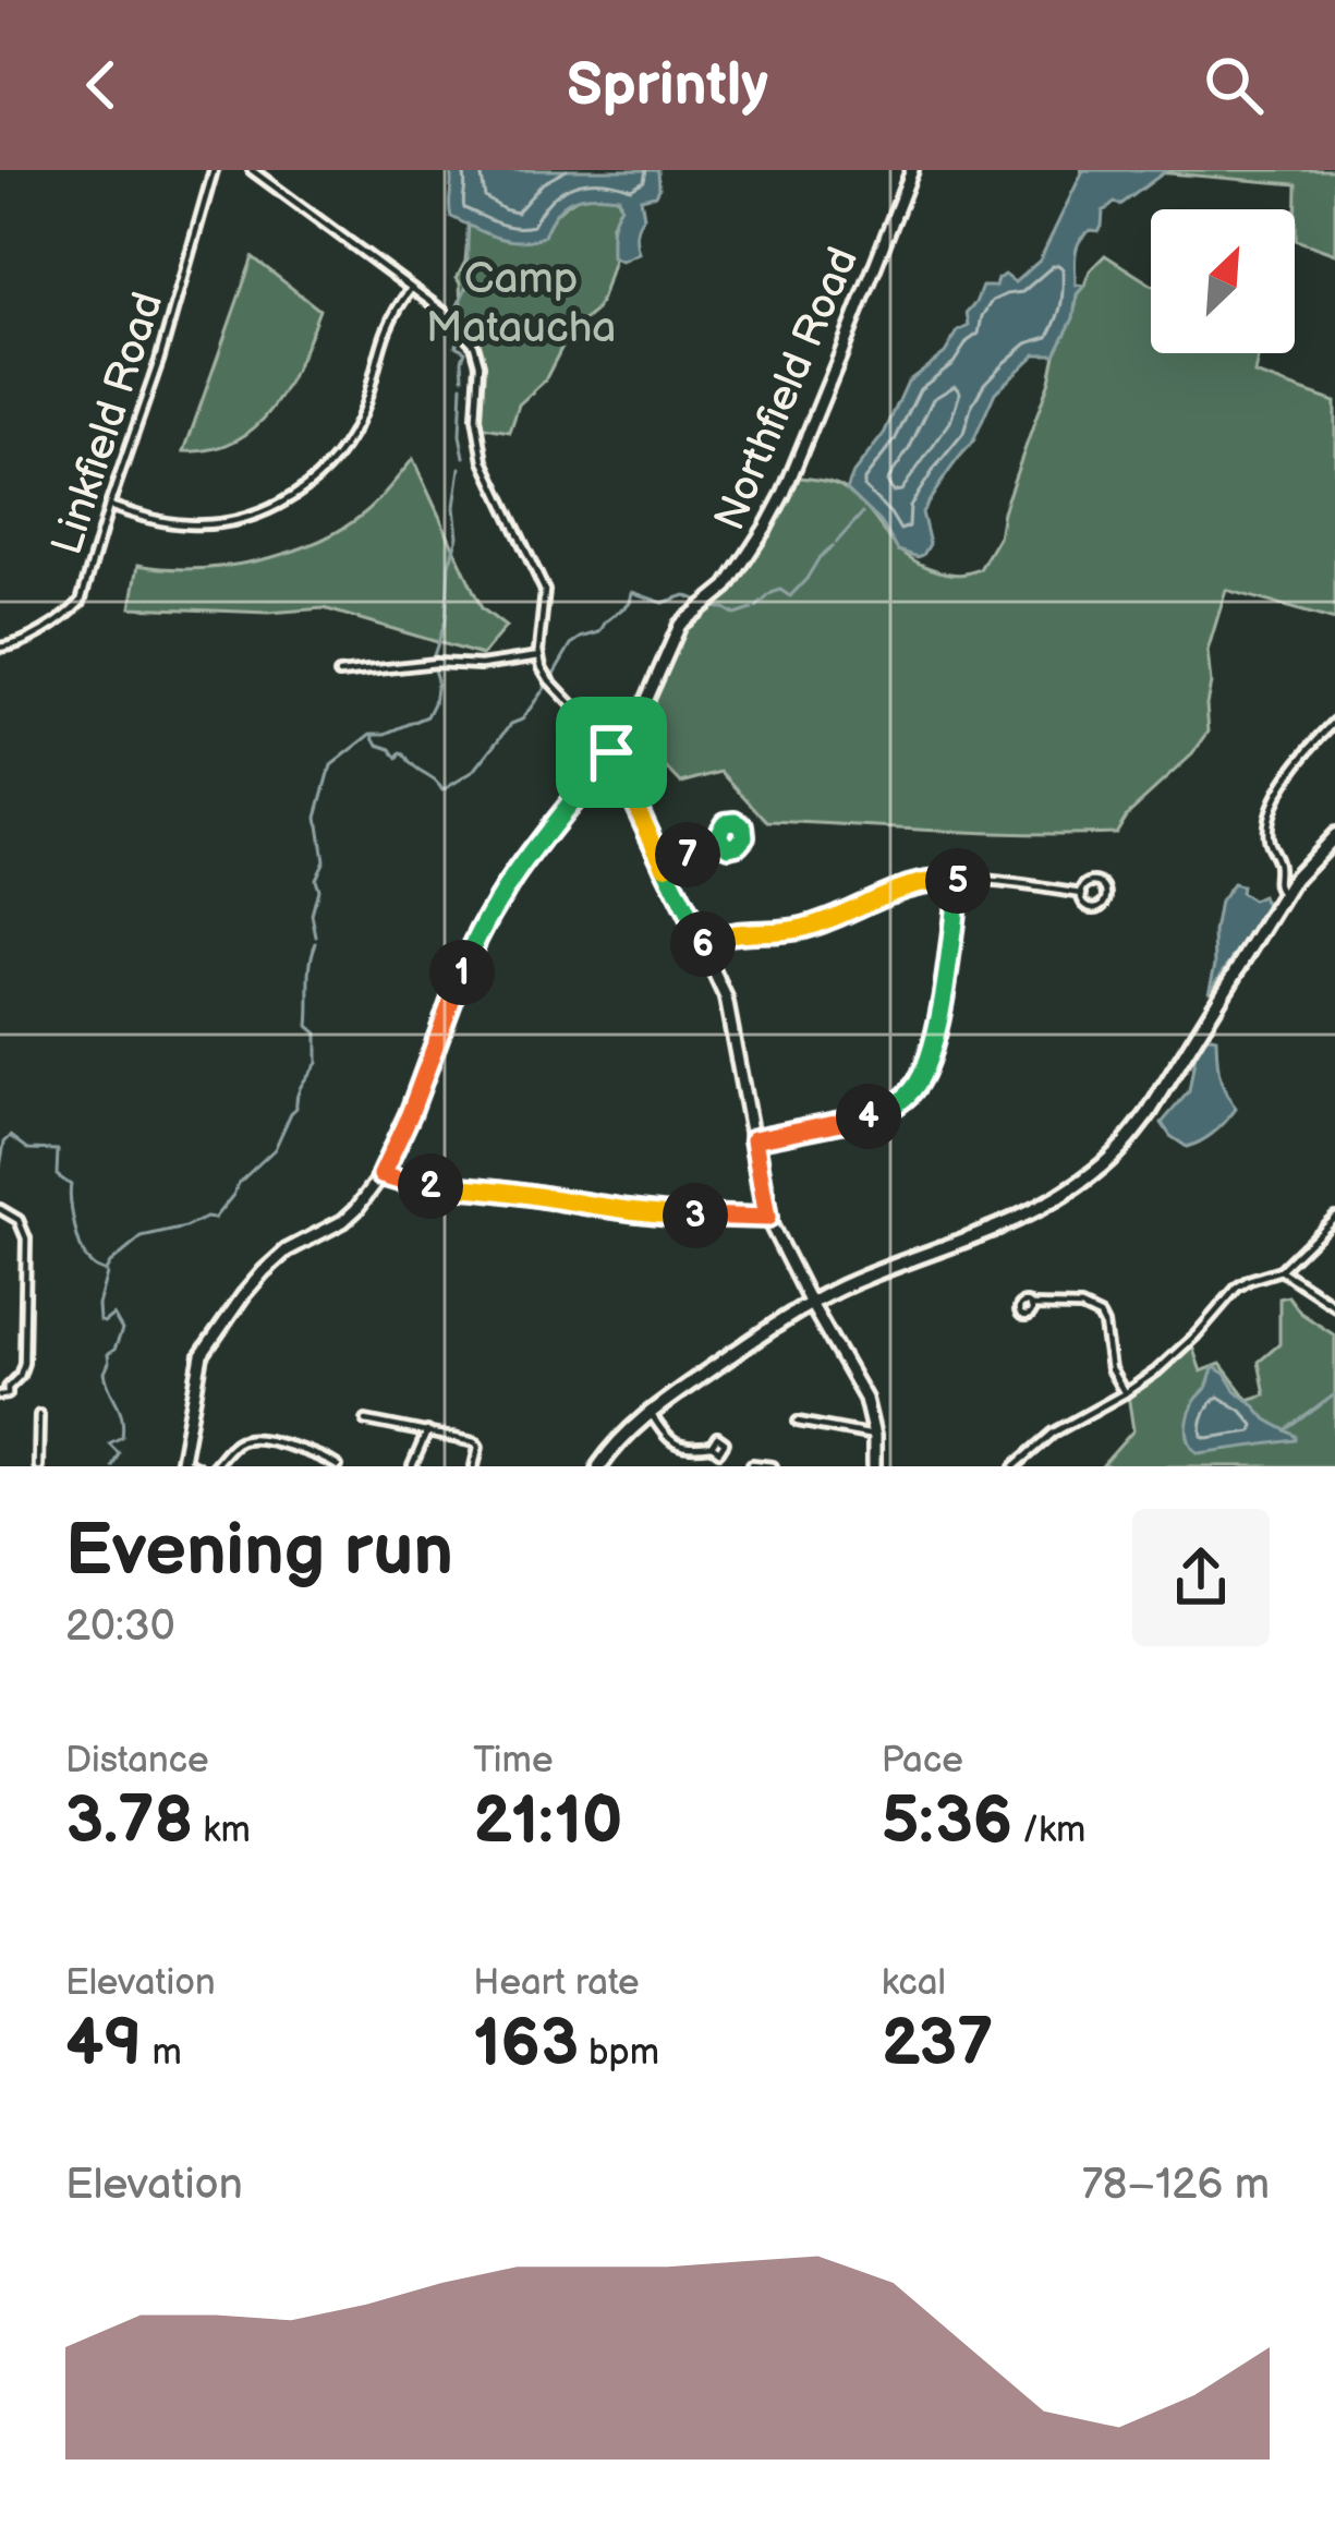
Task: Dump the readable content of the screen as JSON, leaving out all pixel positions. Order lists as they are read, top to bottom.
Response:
{
  "streets": {
    "street": ["Northfield Road", "Linkfield Road"]
  },
  "parks": ["Camp Mataucha"],
  "north": "top right",
  "page": {
    "header": "Sprintly",
    "pins": [
      "7",
      "5",
      "6",
      "1",
      "4",
      "2",
      "3"
    ],
    "heading": ["Evening run", "20:30"],
    "stats": [
      ["Distance", "3.78 km"],
      ["Time", "21:10"],
      ["Pace", "5:36 /km"],
      ["Elevation", "49 m"],
      ["Heart rate", "163 bpm"],
      ["kcal", "237"]
    ],
    "chart": ["Elevation", "78–126 m"]
  }
}
